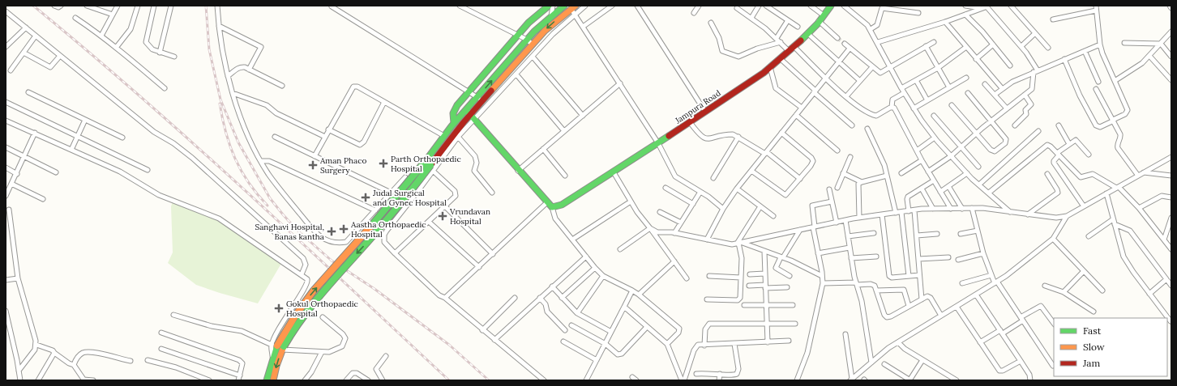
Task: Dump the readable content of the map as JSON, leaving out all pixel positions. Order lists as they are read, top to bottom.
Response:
{
  "streets": {
    "main road": ["Jampura Road"]
  },
  "places": {
    "health": [
      "Parth Orthopaedic Hospital",
      "Aman Phaco Surgery",
      "Judal Surgical and Gynec Hospital",
      "Vrundavan Hospital",
      "Aastha Orthopaedic Hospital",
      "Sanghavi Hospital, Banas kantha",
      "Gokul Orthopaedic Hospital"
    ]
  },
  "legend": ["Fast", "Slow", "Jam"]
}
